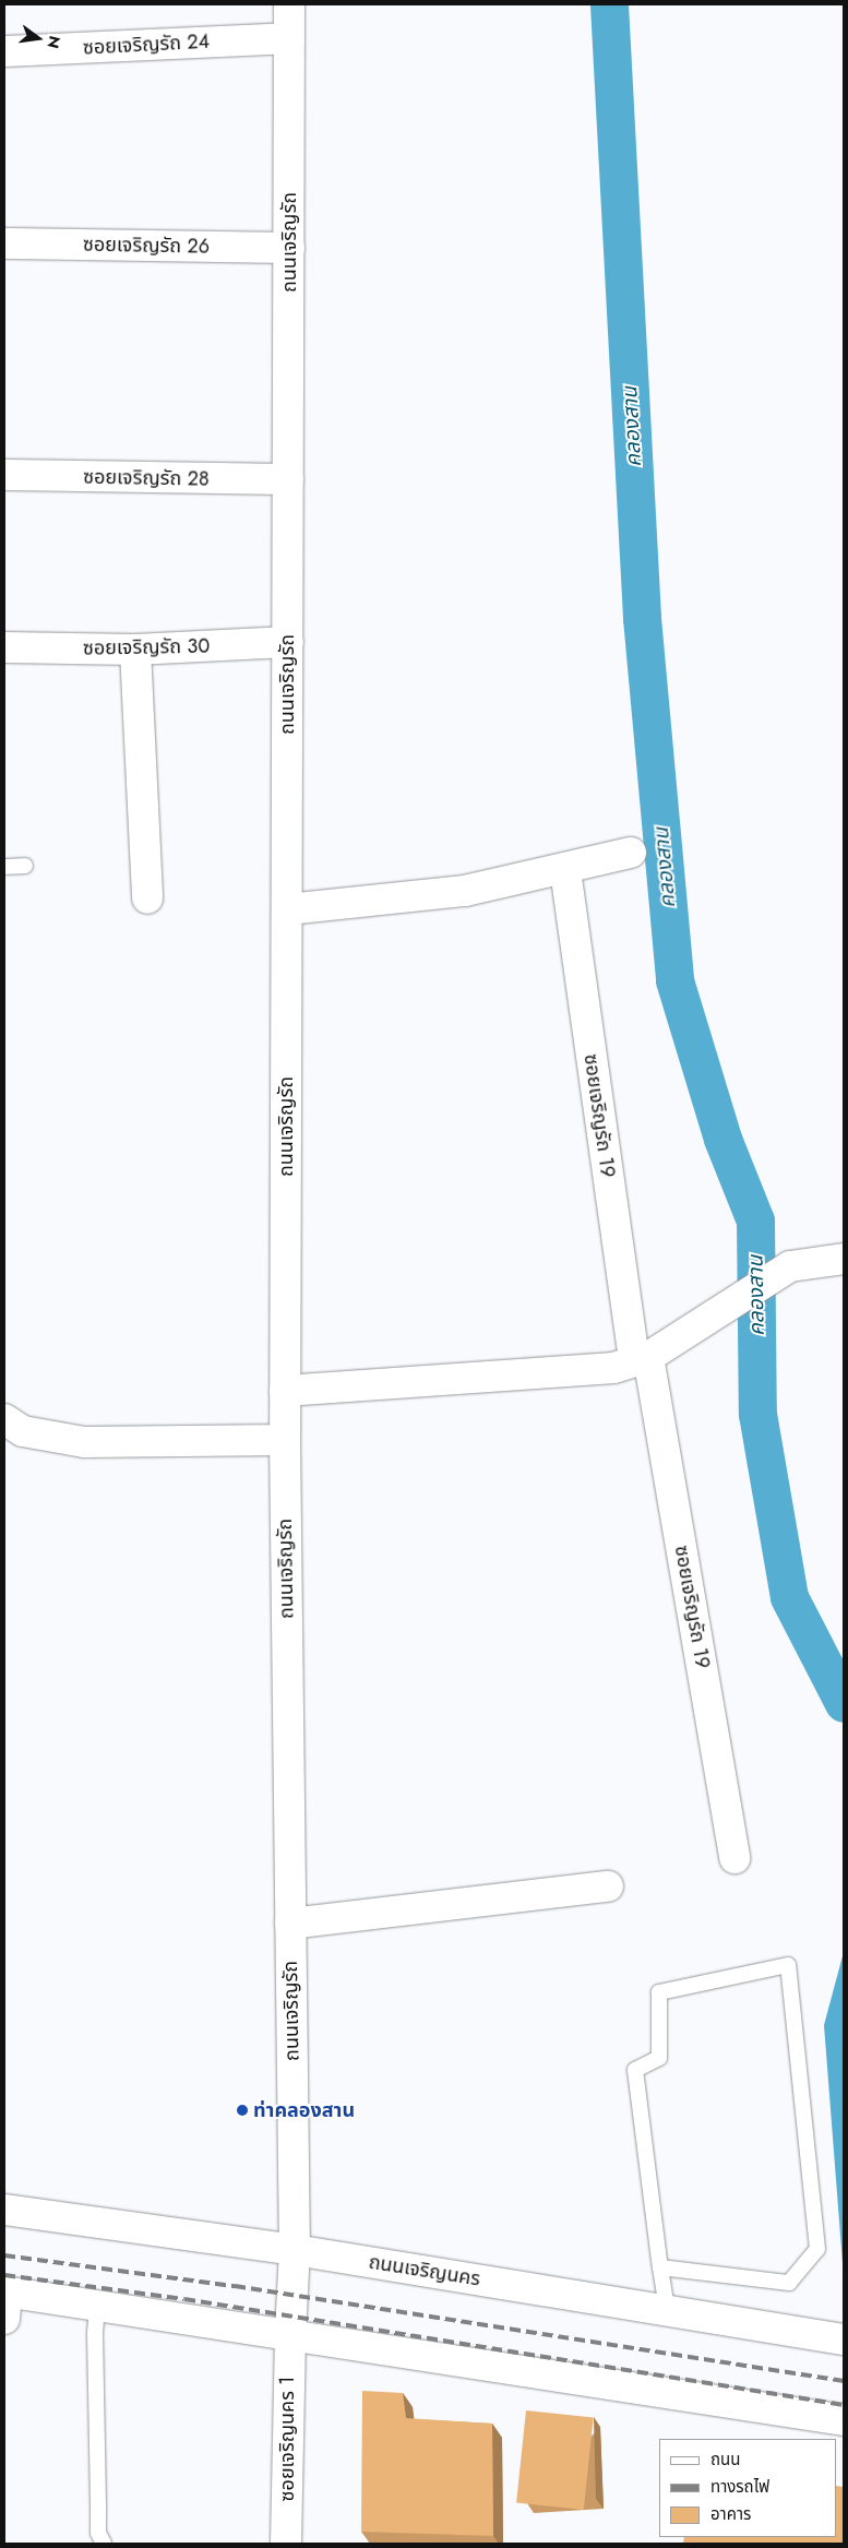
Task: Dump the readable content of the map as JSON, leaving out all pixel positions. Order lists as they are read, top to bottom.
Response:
{
  "streets": {
    "street": [
      "ซอยเจริญรัถ 24",
      "ถนนเจริญรัถ",
      "ซอยเจริญรัถ 26",
      "ซอยเจริญรัถ 28",
      "ซอยเจริญรัถ 30",
      "ซอยเจริญรัถ 19",
      "ถนนเจริญนคร",
      "ซอยเจริญนคร 1"
    ]
  },
  "crossings": [
    ["ซอยเจริญรัถ 24", "ถนนเจริญรัถ"],
    ["ถนนเจริญรัถ", "ซอยเจริญรัถ 26"],
    ["ถนนเจริญรัถ", "ซอยเจริญรัถ 28"],
    ["ถนนเจริญรัถ", "ซอยเจริญรัถ 30"],
    ["ถนนเจริญรัถ", "ถนนเจริญนคร"],
    ["ถนนเจริญรัถ", "ซอยเจริญนคร 1"]
  ],
  "water": ["คลองสาน"],
  "places": ["ท่าคลองสาน"],
  "legend": ["ถนน", "ทางรถไฟ", "อาคาร"],
  "north": "right"
}
